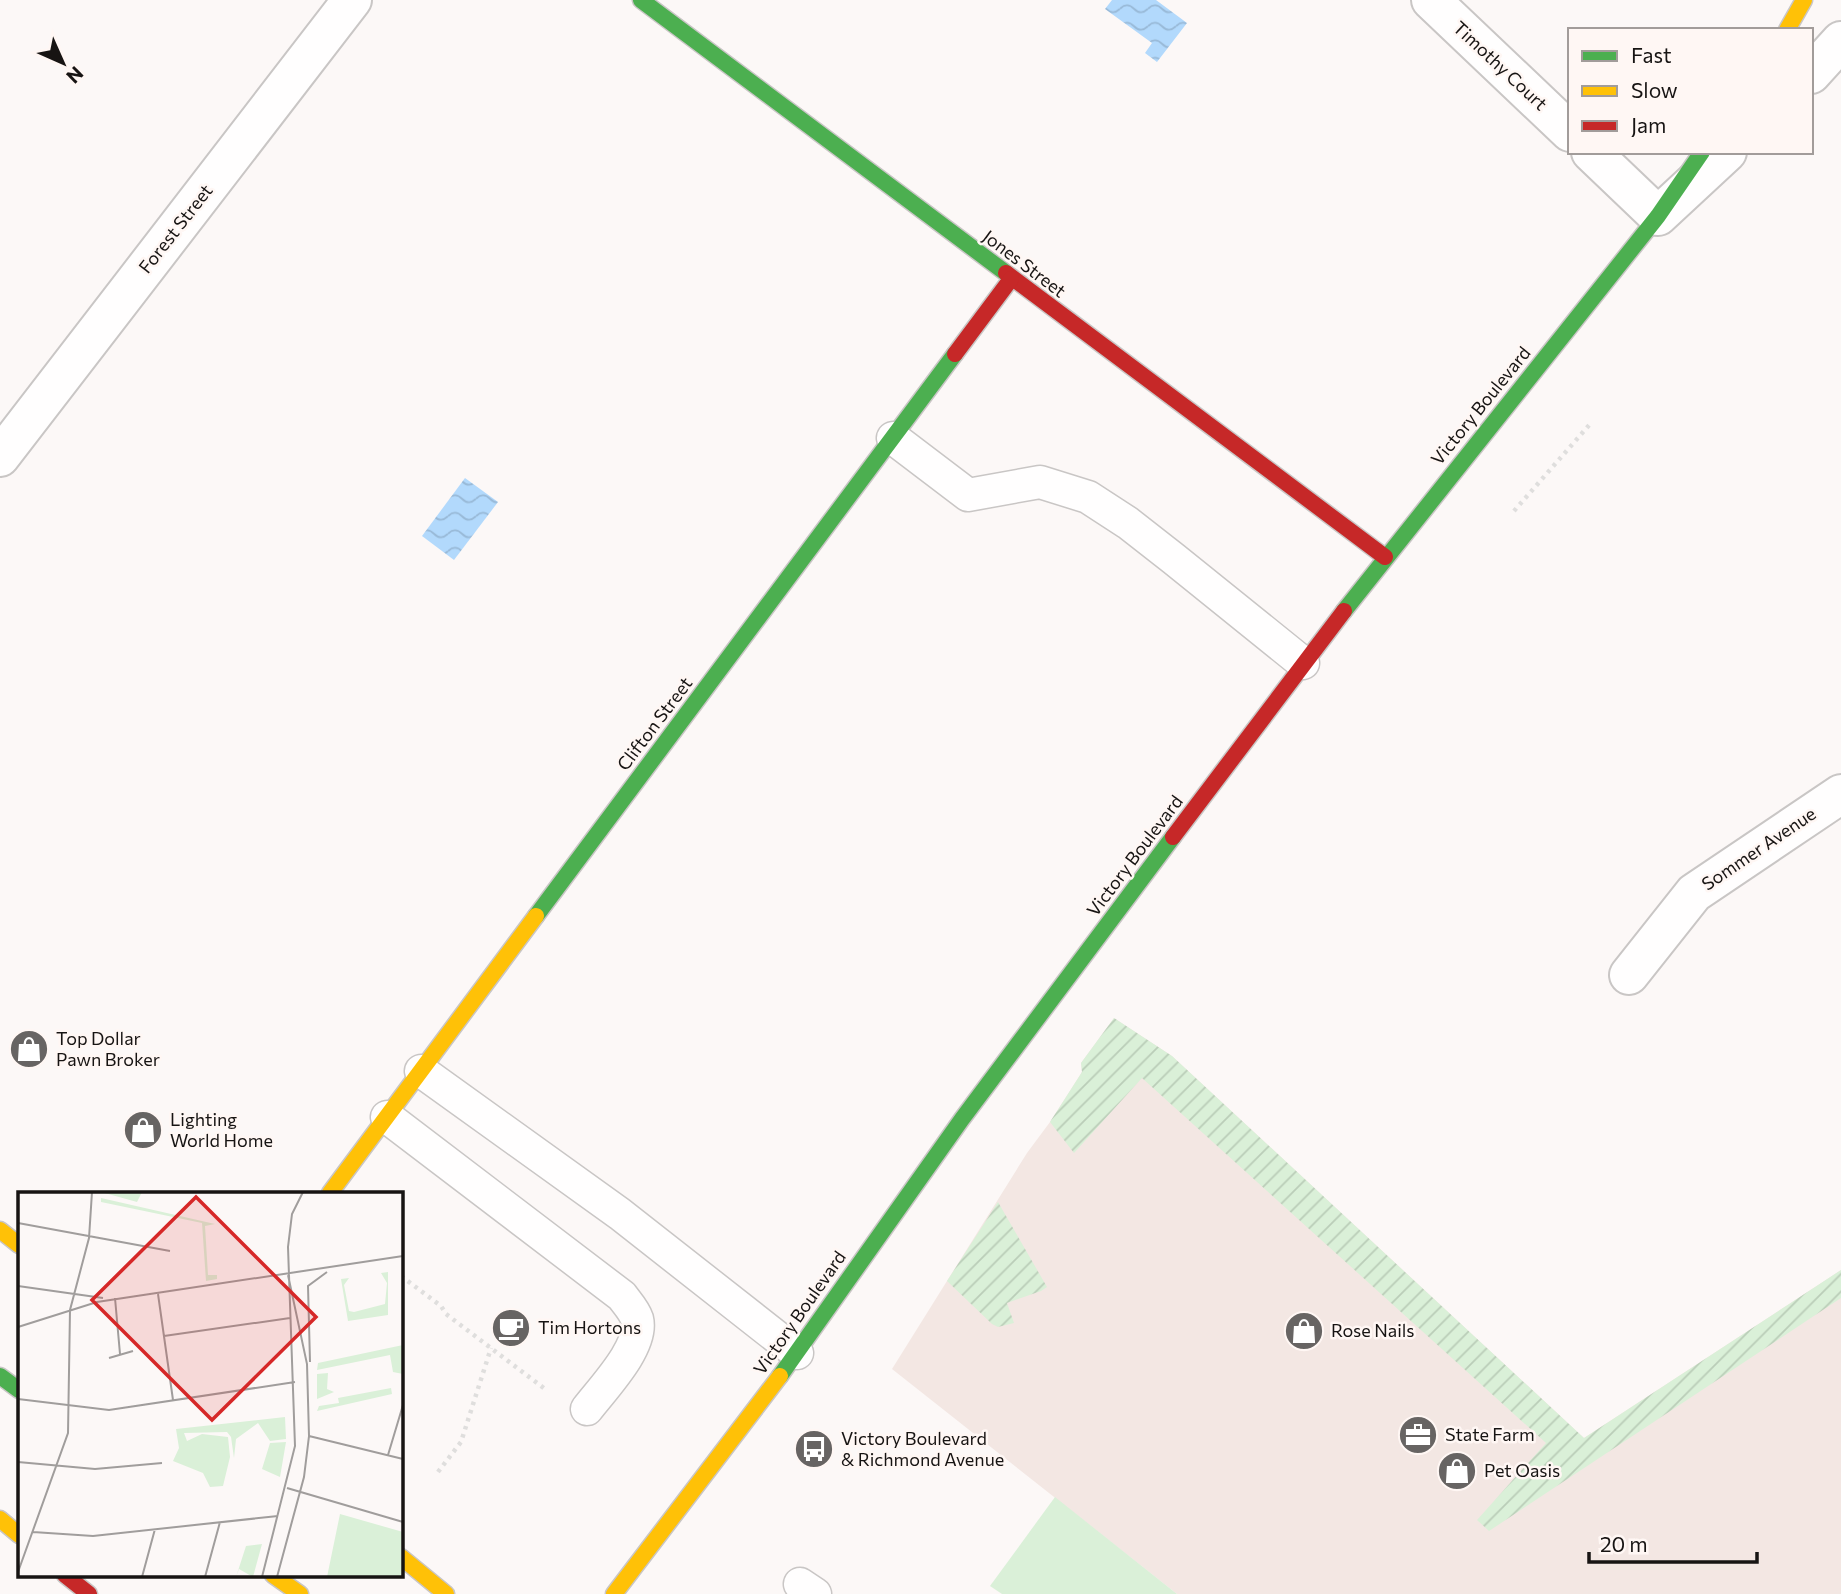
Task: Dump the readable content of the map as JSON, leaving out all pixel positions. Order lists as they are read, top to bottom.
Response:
{
  "streets": {
    "main road": ["Jones Street", "Victory Boulevard", "Clifton Street"],
    "street": ["Timothy Court", "Forest Street", "Sommer Avenue"]
  },
  "crossings": [
    ["Jones Street", "Victory Boulevard"],
    ["Jones Street", "Clifton Street"]
  ],
  "places": {
    "shop": [
      "Top Dollar Pawn Broker",
      "Lighting World Home",
      "Rose Nails",
      "Pet Oasis"
    ],
    "cafe": ["Tim Hortons"],
    "office": ["State Farm"],
    "bus stop": ["Victory Boulevard & Richmond Avenue"]
  },
  "legend": ["Fast", "Slow", "Jam"],
  "scale_bar": "20 m",
  "north": "bottom right"
}
